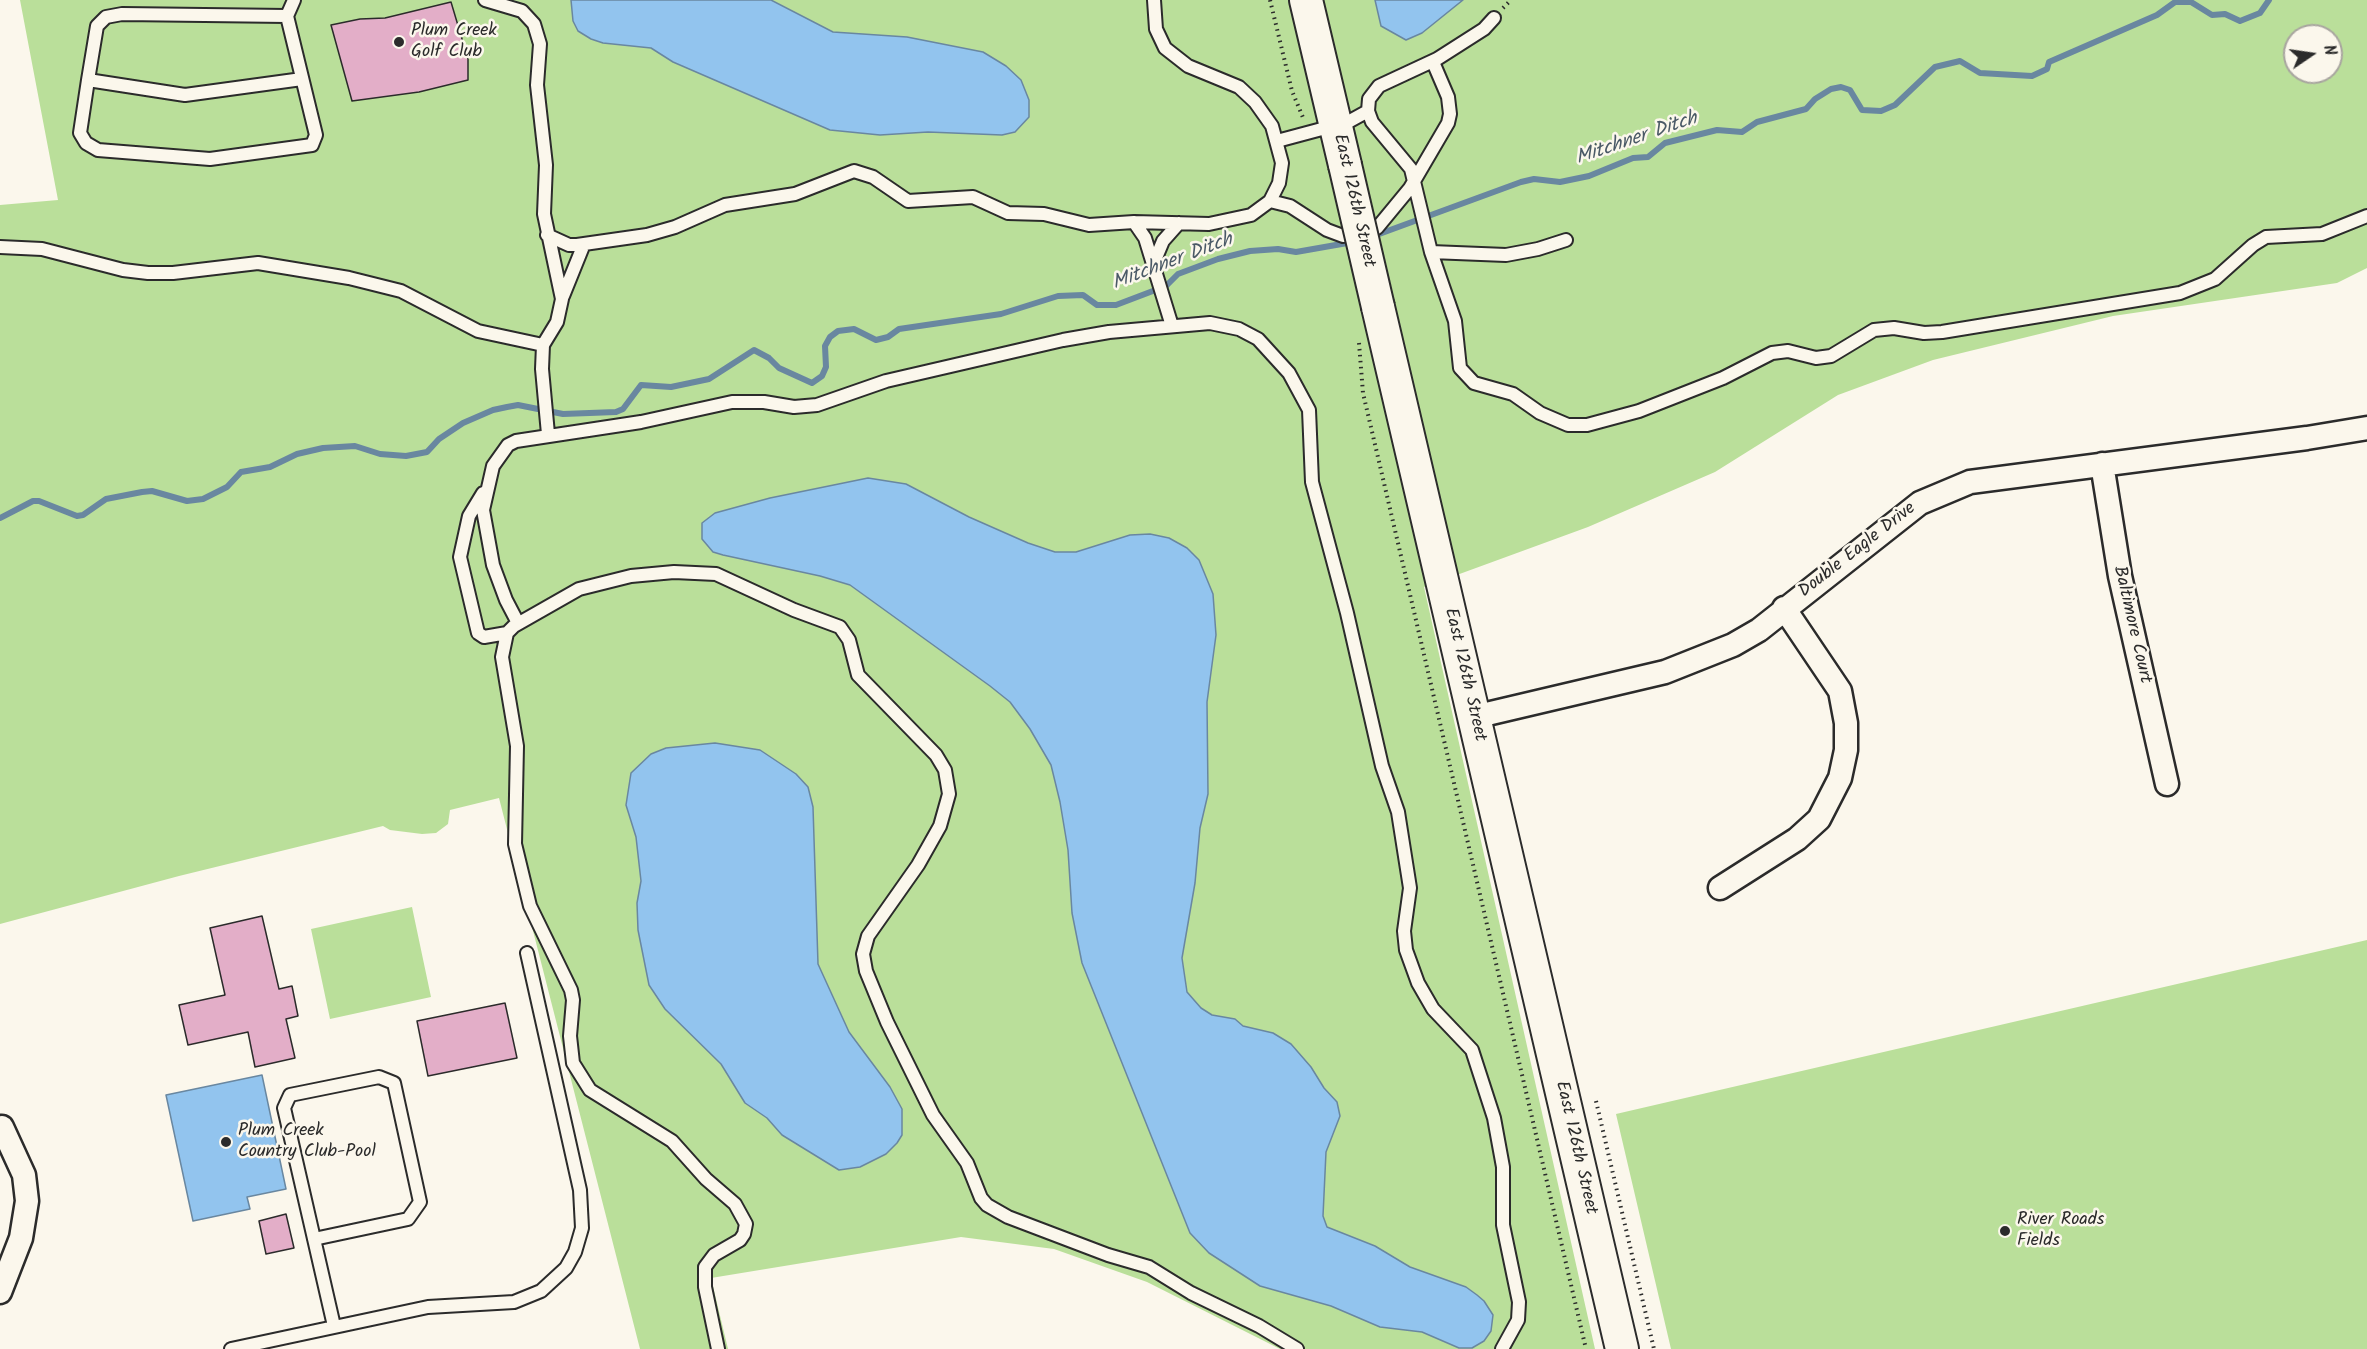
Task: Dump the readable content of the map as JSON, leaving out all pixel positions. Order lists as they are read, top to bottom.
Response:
{
  "streets": {
    "street": ["East 126th Street", "Double Eagle Drive", "Baltimore Court"]
  },
  "crossings": [
    ["East 126th Street", "Double Eagle Drive"],
    ["Double Eagle Drive", "Baltimore Court"]
  ],
  "water": ["Mitchner Ditch"],
  "places": ["Plum Creek Golf Club", "Plum Creek Country Club-Pool", "River Roads Fields"],
  "north": "right"
}
